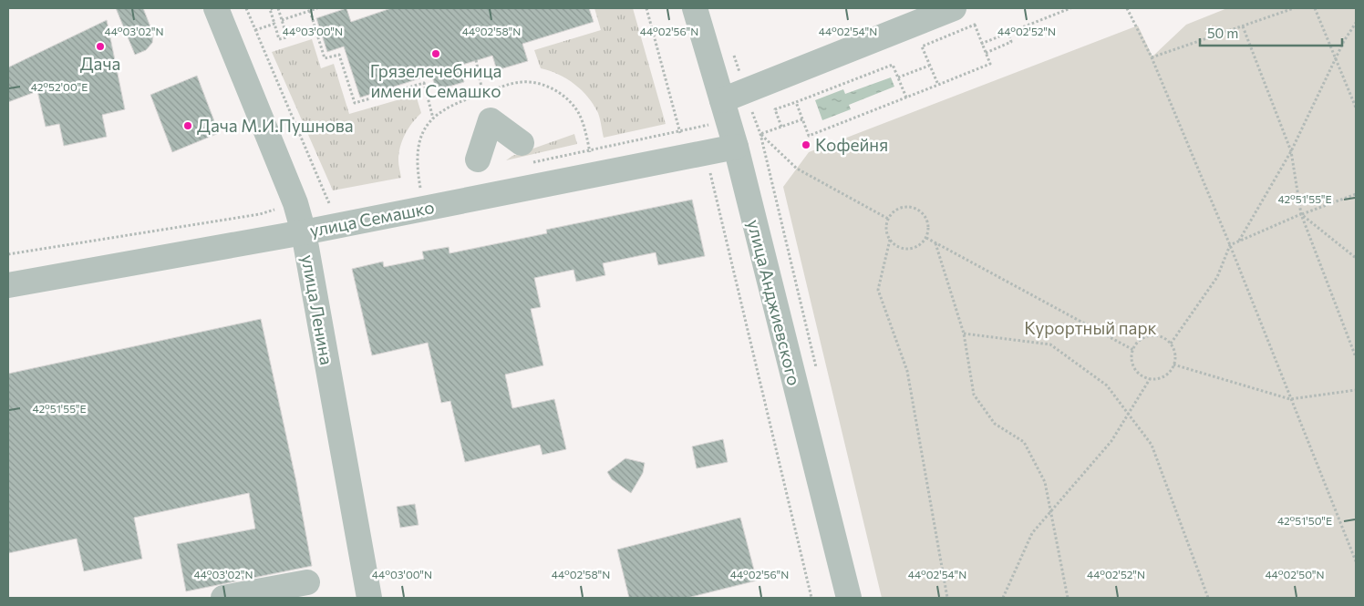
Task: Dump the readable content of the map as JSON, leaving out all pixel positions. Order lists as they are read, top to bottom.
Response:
{
  "streets": {
    "street": ["улица Семашко", "улица Анджиевского", "улица Ленина"]
  },
  "crossings": [
    ["улица Семашко", "улица Анджиевского"],
    ["улица Семашко", "улица Ленина"]
  ],
  "parks": ["Курортный парк"],
  "places": [
    "Дача",
    "Грязелечебница имени Семашко",
    "Дача М.И.Пушнова",
    "Кофейня"
  ],
  "scale_bar": "50 m",
  "coordinates": [
    "44°03'02\"N",
    "44°03'00\"N",
    "44°02'58\"N",
    "44°02'56\"N",
    "44°02'54\"N",
    "44°02'52\"N",
    "42°52'00\"E",
    "42°51'55\"E",
    "42°51'50\"E",
    "44°02'50\"N"
  ]
}
